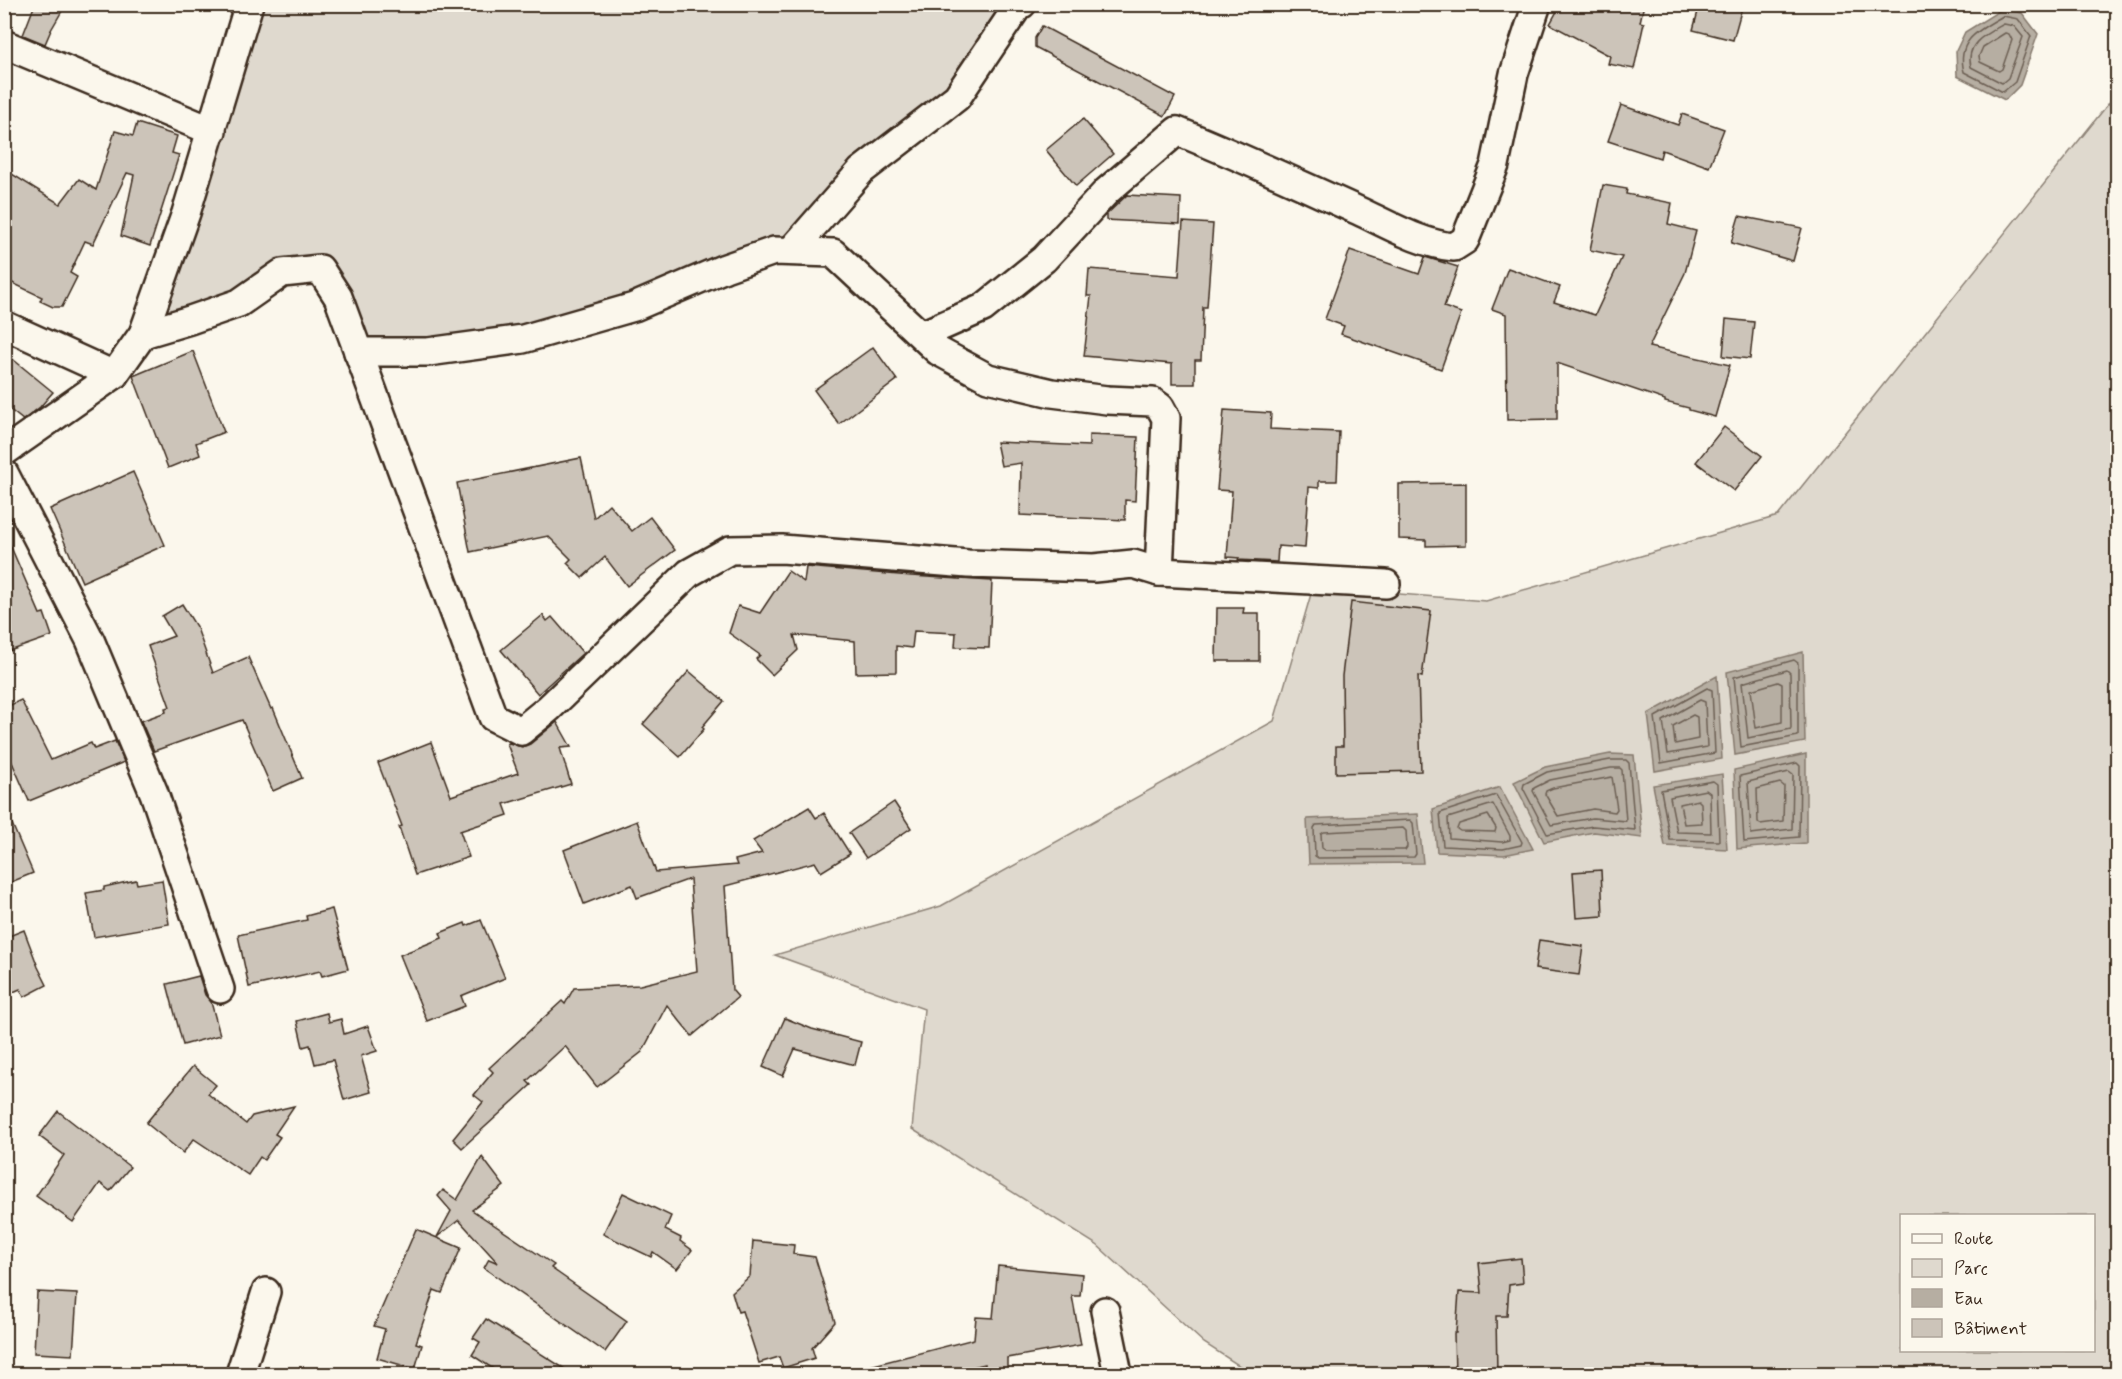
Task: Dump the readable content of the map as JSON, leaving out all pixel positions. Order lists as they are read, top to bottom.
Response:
{
  "legend": [
    "Route",
    "Parc",
    "Eau",
    "Bâtiment"
  ]
}
